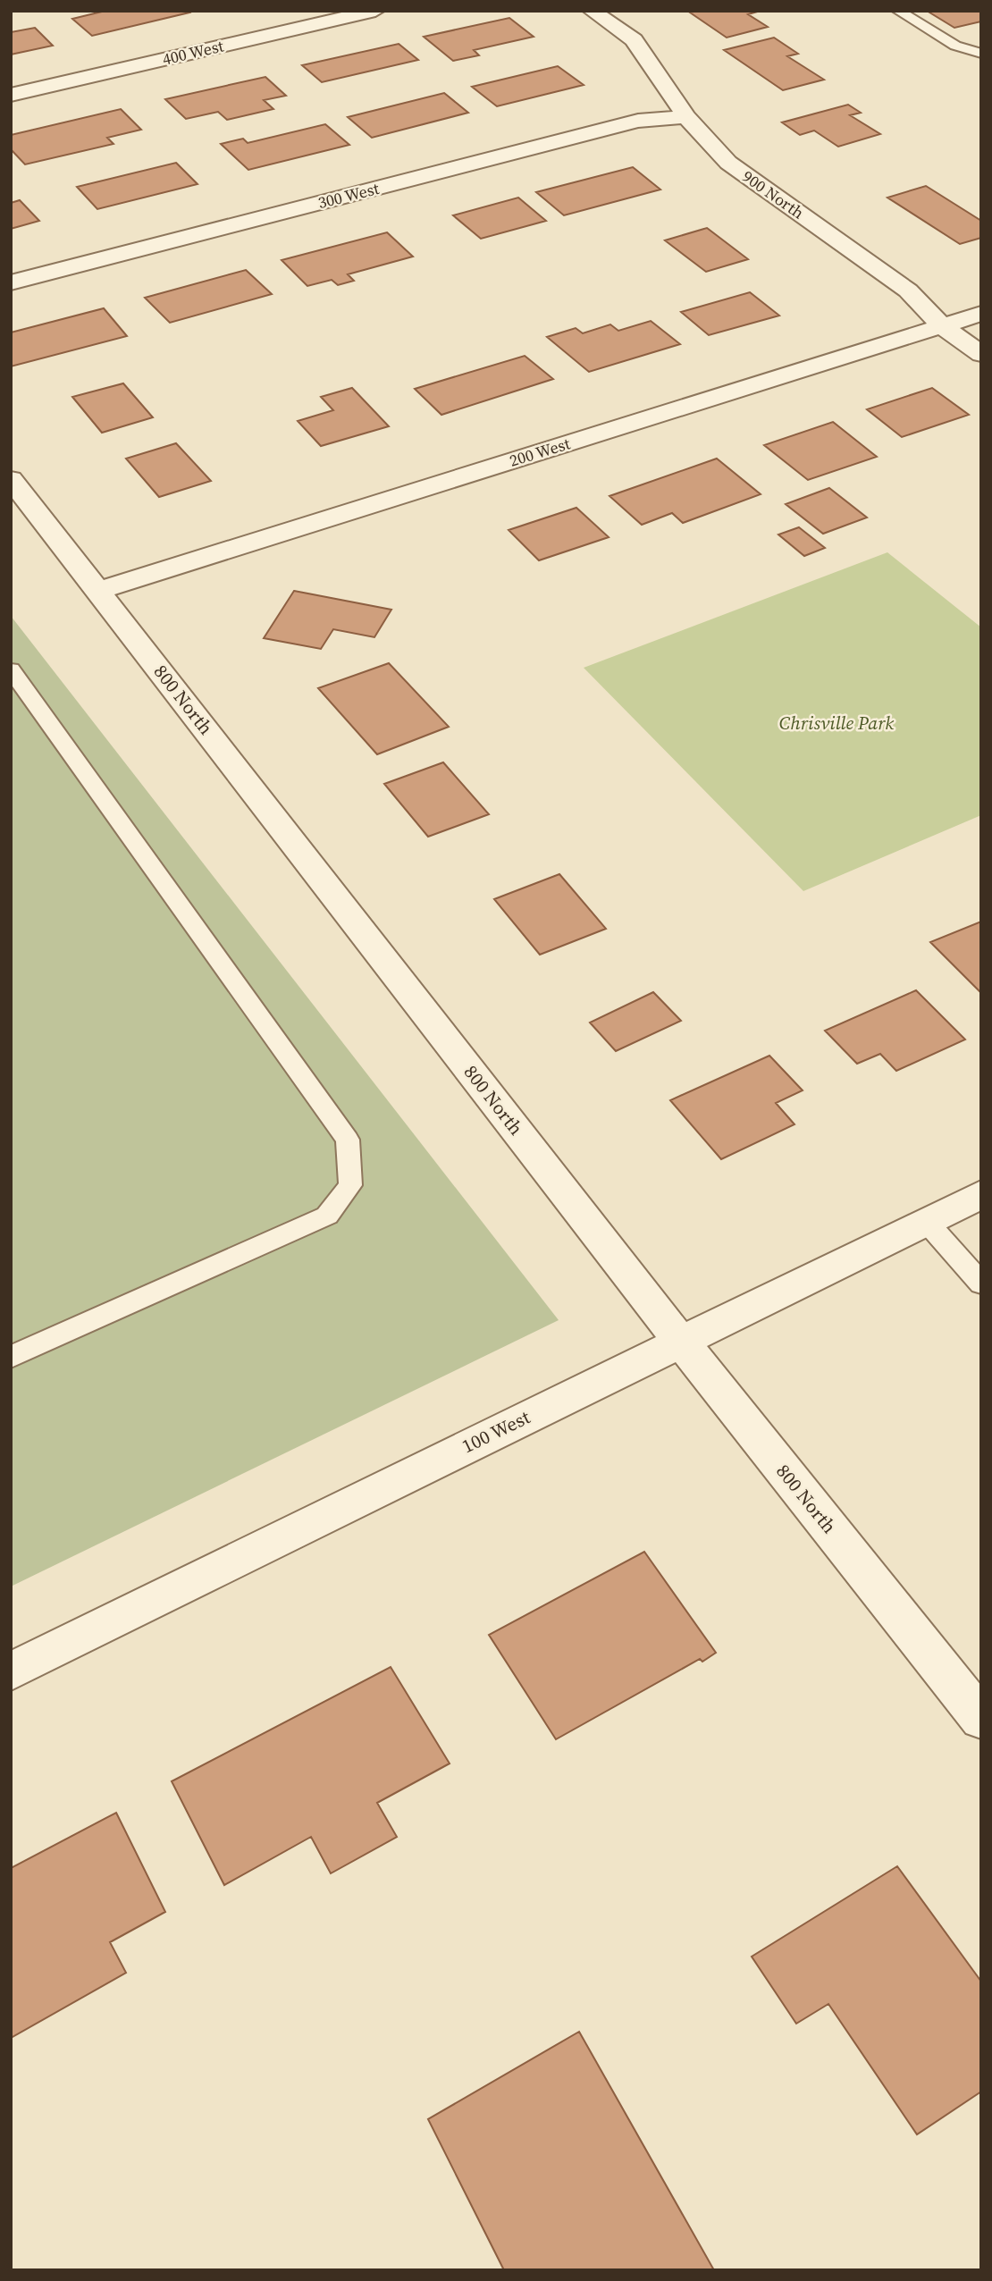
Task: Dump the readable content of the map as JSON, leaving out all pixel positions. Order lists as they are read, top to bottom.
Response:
{
  "streets": {
    "street": [
      "400 West",
      "900 North",
      "300 West",
      "200 West",
      "800 North",
      "100 West"
    ]
  },
  "crossings": [
    ["900 North", "300 West"],
    ["900 North", "200 West"],
    ["200 West", "800 North"],
    ["800 North", "100 West"]
  ],
  "parks": ["Chrisville Park"]
}
